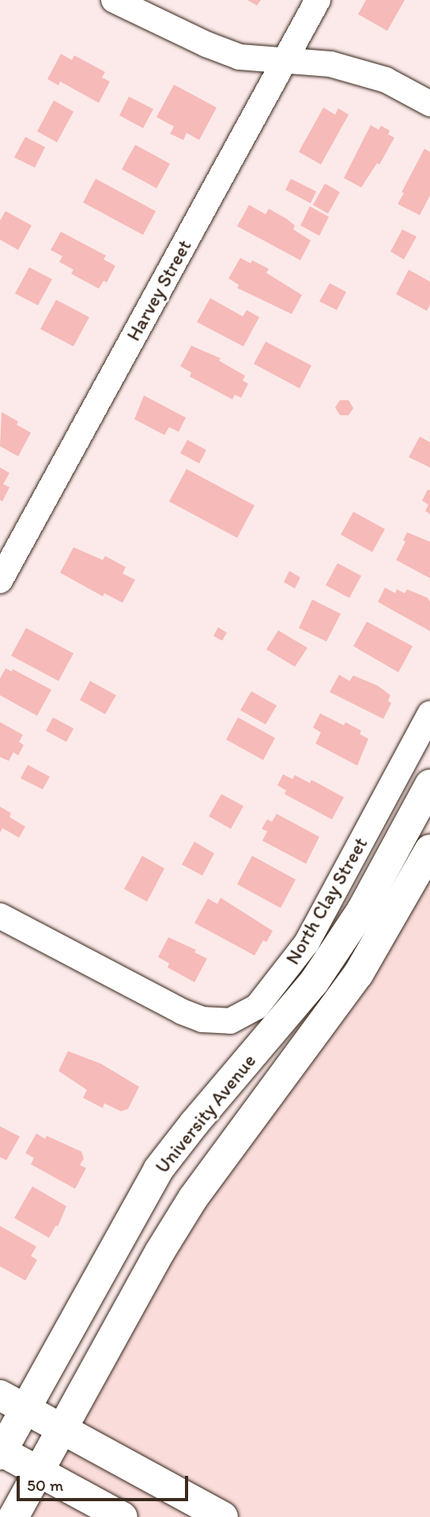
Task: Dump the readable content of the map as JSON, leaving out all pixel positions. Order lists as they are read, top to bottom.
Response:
{
  "streets": {
    "main road": ["University Avenue"],
    "street": ["Harvey Street", "North Clay Street"]
  },
  "scale_bar": "50 m"
}
